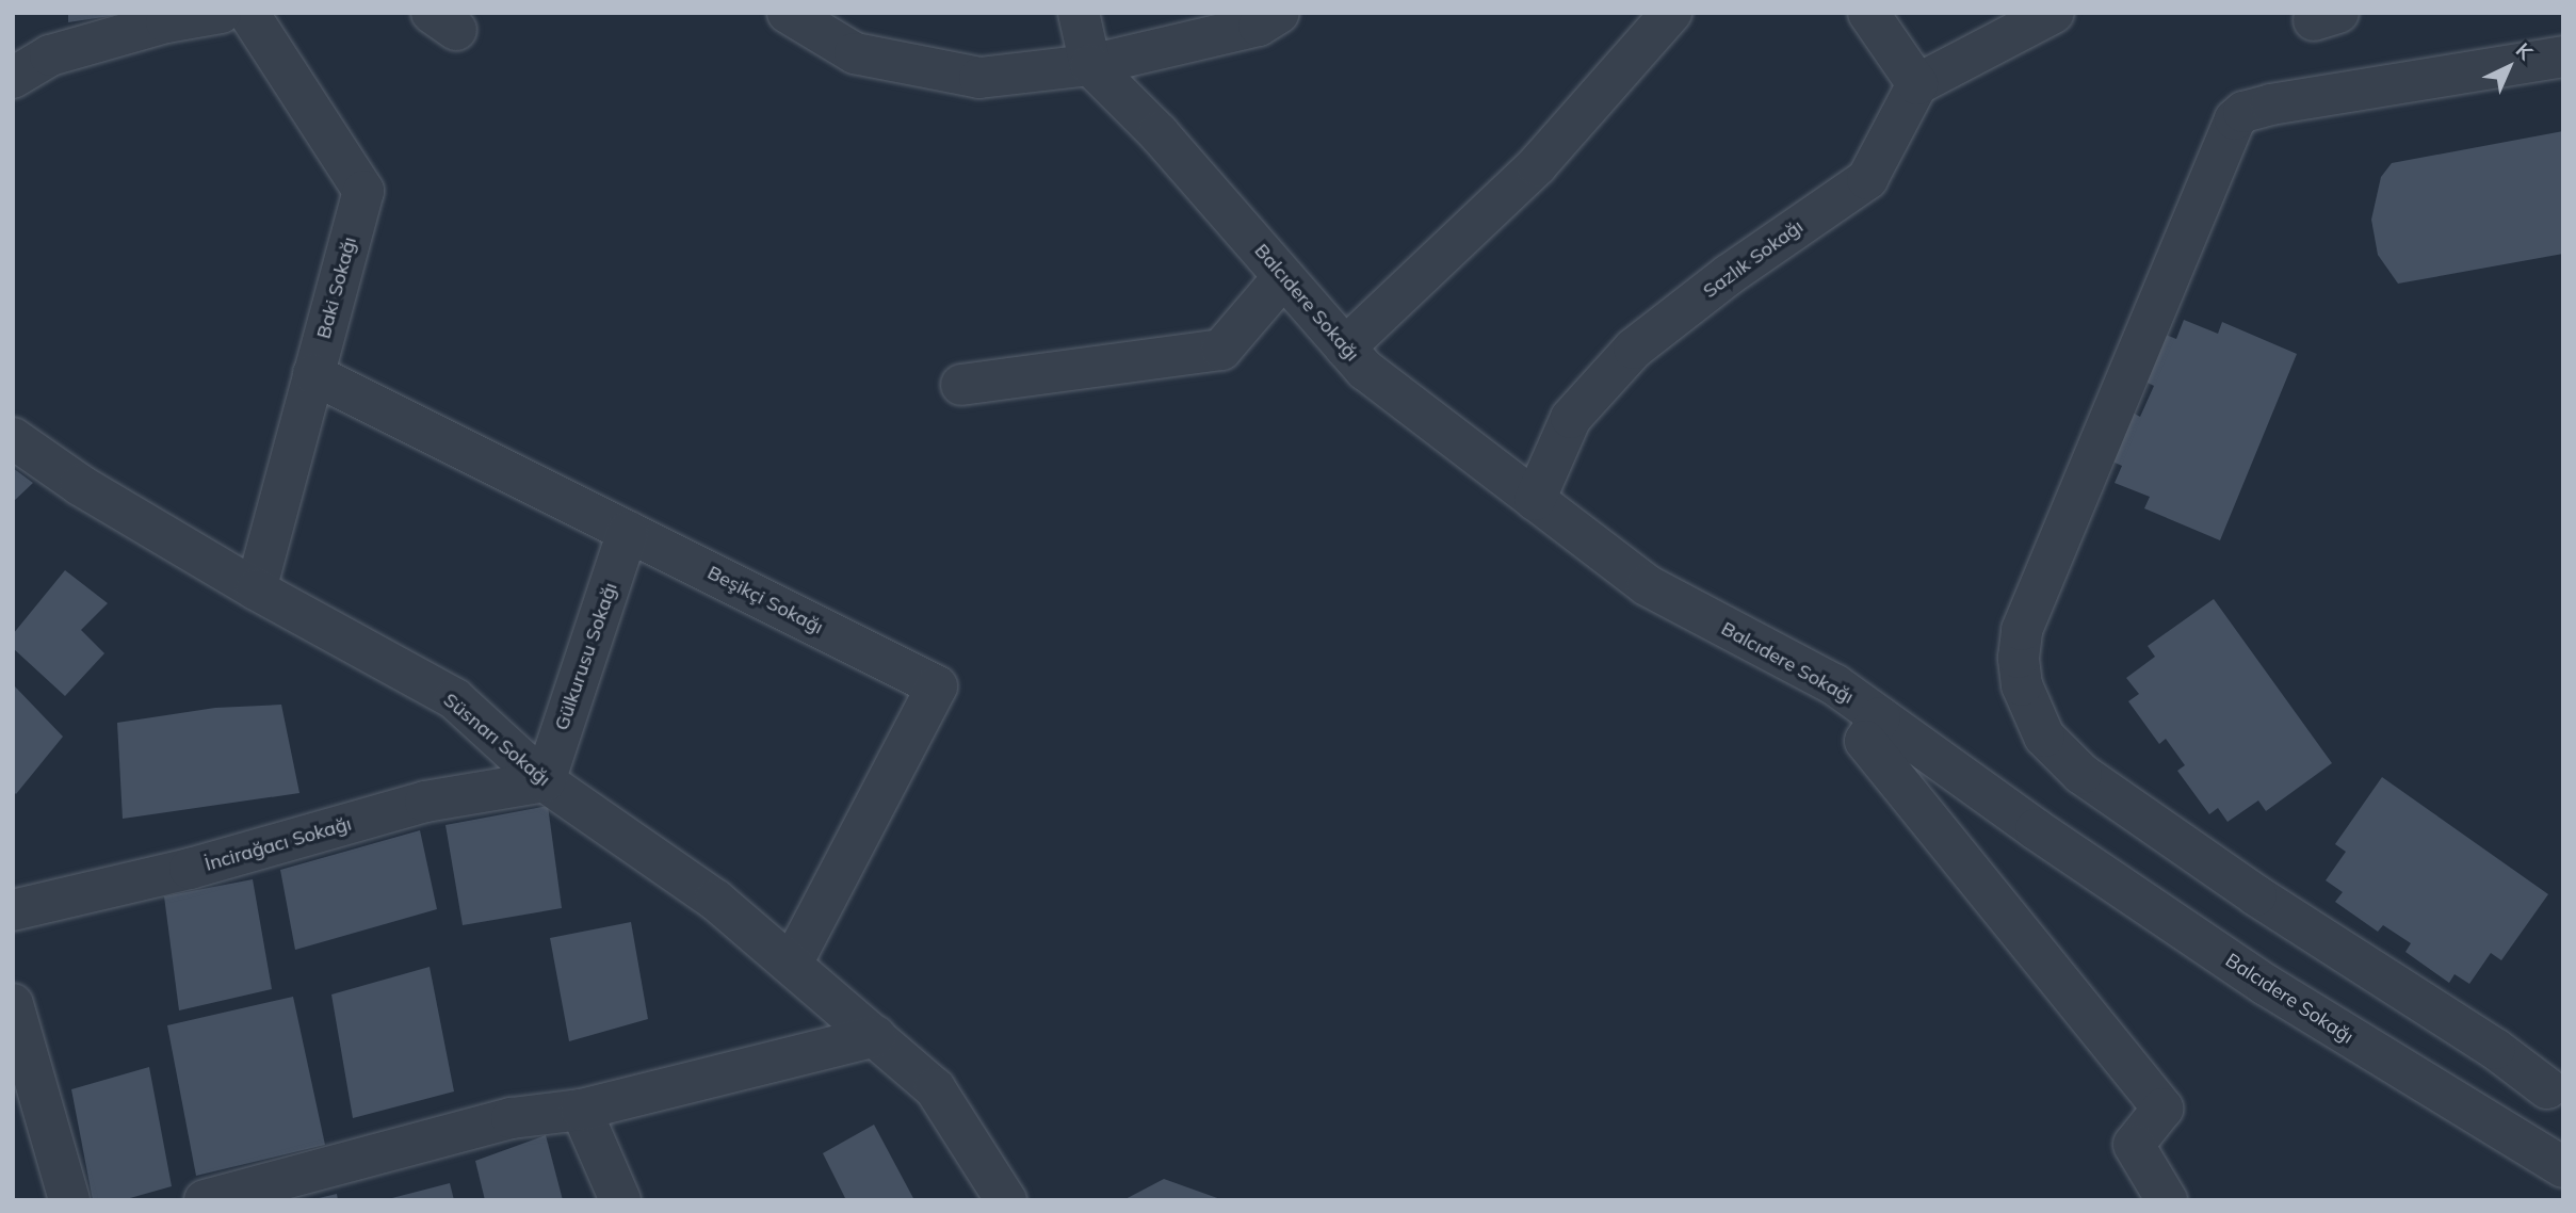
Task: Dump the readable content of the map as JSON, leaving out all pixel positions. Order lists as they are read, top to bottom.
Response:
{
  "streets": {
    "street": [
      "Sazlık Sokağı",
      "Baki Sokağı",
      "Balcıdere Sokağı",
      "Beşikçi Sokağı",
      "Gülkurusu Sokağı",
      "Süsnarı Sokağı",
      "İncirağacı Sokağı"
    ]
  },
  "crossings": [
    ["Sazlık Sokağı", "Balcıdere Sokağı"],
    ["Baki Sokağı", "Beşikçi Sokağı"],
    ["Baki Sokağı", "Süsnarı Sokağı"],
    ["Beşikçi Sokağı", "Gülkurusu Sokağı"],
    ["Beşikçi Sokağı", "Süsnarı Sokağı"],
    ["Gülkurusu Sokağı", "Süsnarı Sokağı"],
    ["Gülkurusu Sokağı", "İncirağacı Sokağı"],
    ["Süsnarı Sokağı", "İncirağacı Sokağı"]
  ],
  "north": "top right"
}
